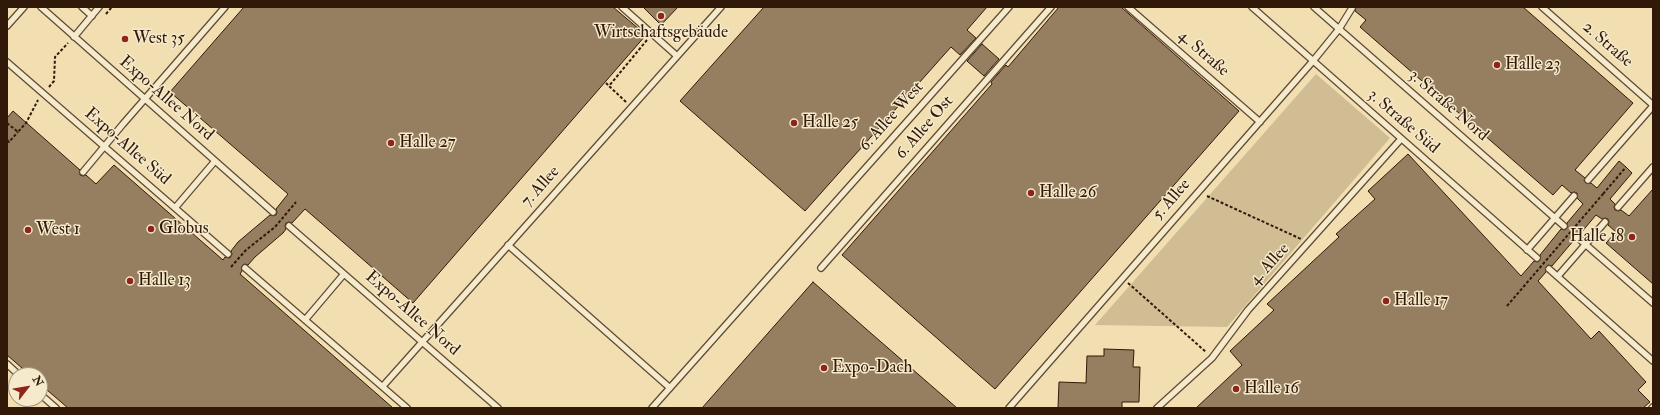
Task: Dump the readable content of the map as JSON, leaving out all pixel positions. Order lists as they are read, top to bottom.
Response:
{
  "streets": {
    "lane": [
      "2. Straße",
      "4. Straße",
      "Expo-Allee Nord",
      "3. Straße Nord",
      "6. Allee West",
      "3. Straße Süd",
      "6. Allee Ost",
      "Expo-Allee Süd",
      "7. Allee",
      "5. Allee",
      "4. Allee"
    ]
  },
  "crossings": [
    ["4. Straße", "5. Allee"],
    ["Expo-Allee Nord", "7. Allee"],
    ["3. Straße Nord", "5. Allee"],
    ["3. Straße Süd", "5. Allee"],
    ["3. Straße Süd", "4. Allee"]
  ],
  "places": [
    "Wirtschaftsgebäude",
    "West 35",
    "Halle 23",
    "Halle 25",
    "Halle 27",
    "Halle 26",
    "Globus",
    "West 1",
    "Halle 18",
    "Halle 13",
    "Halle 17",
    "Expo-Dach",
    "Halle 16"
  ],
  "north": "top right"
}
